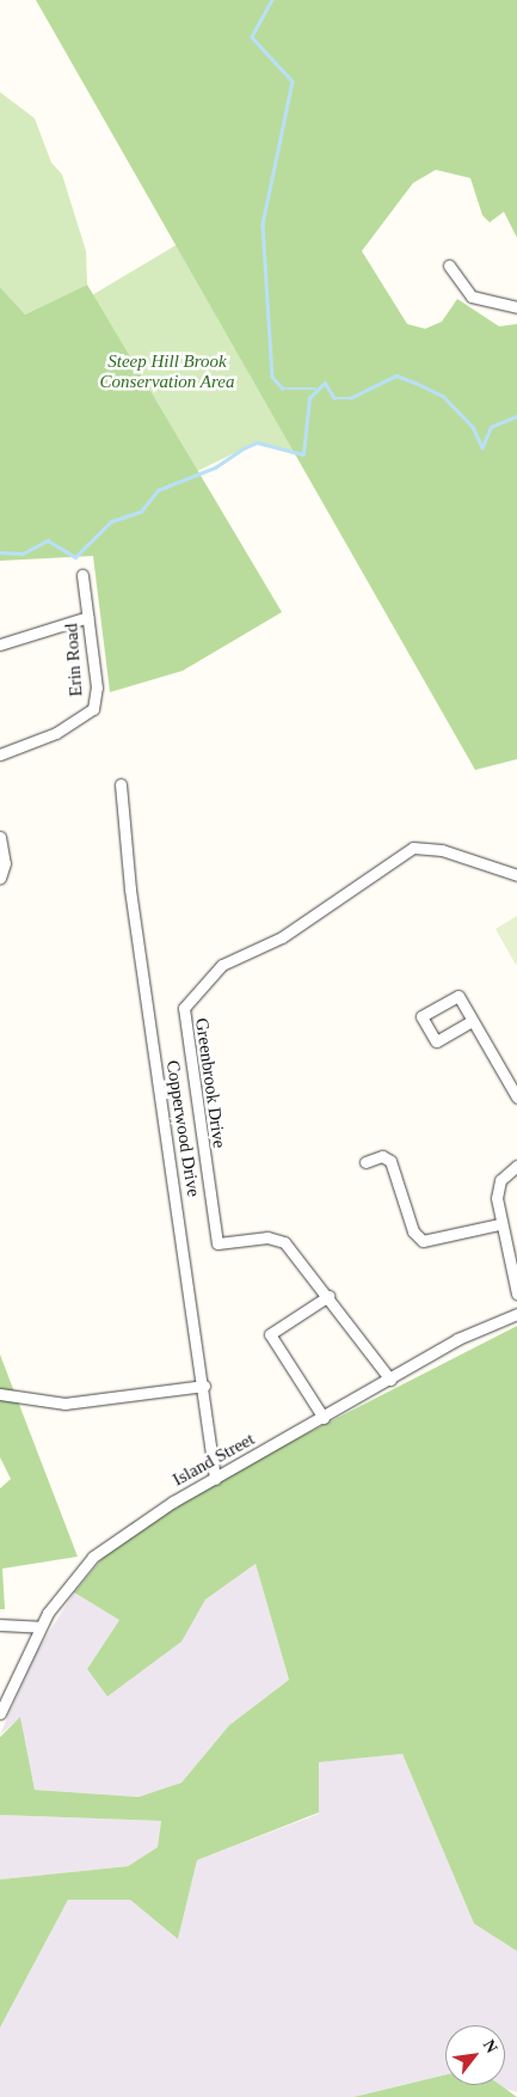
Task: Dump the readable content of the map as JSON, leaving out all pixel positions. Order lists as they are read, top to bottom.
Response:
{
  "streets": {
    "street": [
      "Erin Road",
      "Greenbrook Drive",
      "Copperwood Drive",
      "Island Street"
    ]
  },
  "crossings": [
    ["Greenbrook Drive", "Island Street"],
    ["Copperwood Drive", "Island Street"]
  ],
  "parks": ["Steep Hill Brook Conservation Area"],
  "north": "top right"
}
